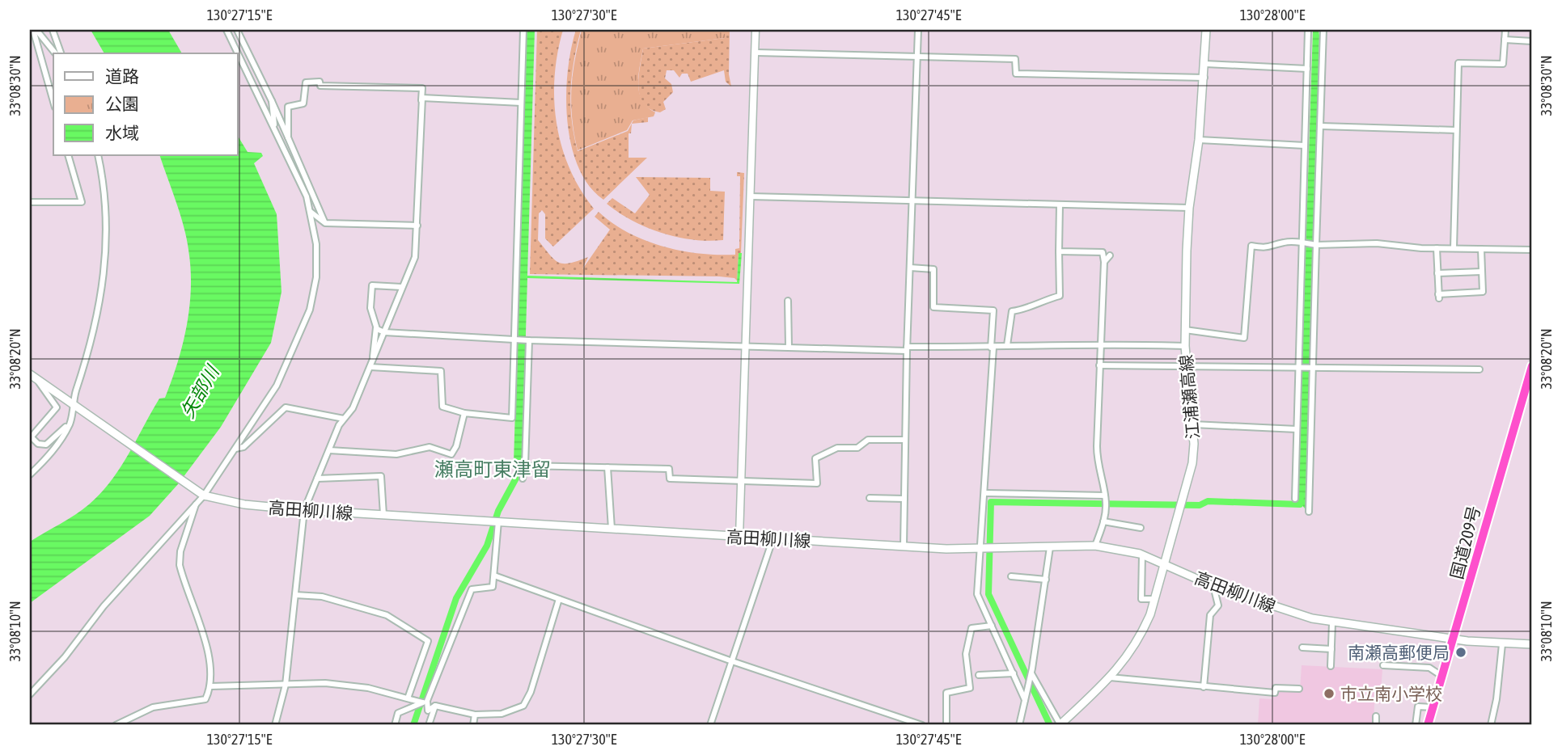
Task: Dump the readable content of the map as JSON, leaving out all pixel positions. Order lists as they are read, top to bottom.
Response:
{
  "streets": {
    "highway": ["国道209号"],
    "main road": ["江浦瀬高線", "高田柳川線"]
  },
  "crossings": [
    ["江浦瀬高線", "高田柳川線"],
    ["高田柳川線", "国道209号"]
  ],
  "districts": ["瀬高町東津留"],
  "water": ["矢部川"],
  "places": ["南瀬高郵便局", "市立南小学校"],
  "legend": ["道路", "公園", "水域"],
  "coordinates": [
    "130°27'15\"E",
    "130°27'30\"E",
    "130°27'45\"E",
    "130°28'00\"E",
    "33°08'30\"N",
    "33°08'20\"N",
    "33°08'10\"N"
  ]
}
